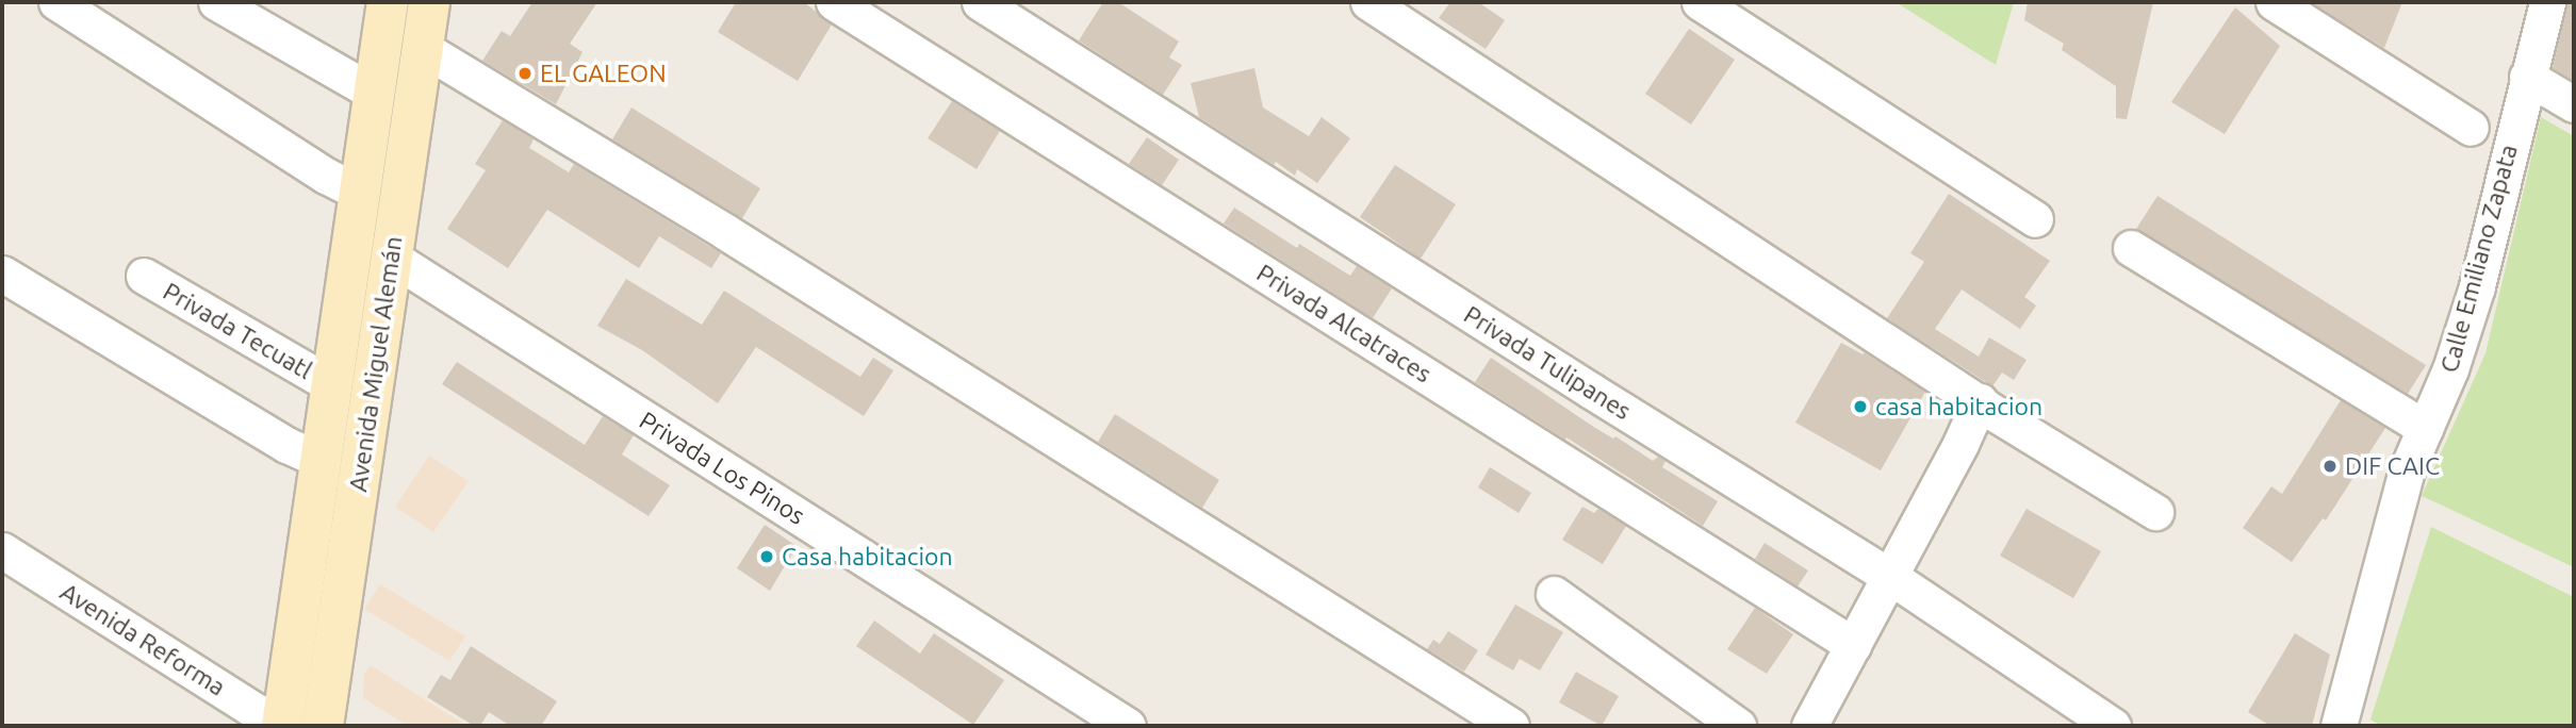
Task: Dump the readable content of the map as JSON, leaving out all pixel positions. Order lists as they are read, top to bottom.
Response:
{
  "streets": {
    "main road": ["Avenida Miguel Alemán"],
    "street": [
      "Calle Emiliano Zapata",
      "Privada Alcatraces",
      "Privada Tecuatl",
      "Privada Tulipanes",
      "Privada Los Pinos",
      "Avenida Reforma"
    ]
  },
  "crossings": [
    ["Privada Tecuatl", "Avenida Miguel Alemán"],
    ["Avenida Miguel Alemán", "Privada Los Pinos"],
    ["Avenida Miguel Alemán", "Avenida Reforma"]
  ],
  "places": [
    "EL GALEON",
    "casa habitacion",
    "DIF CAIC",
    "Casa habitacion"
  ]
}
